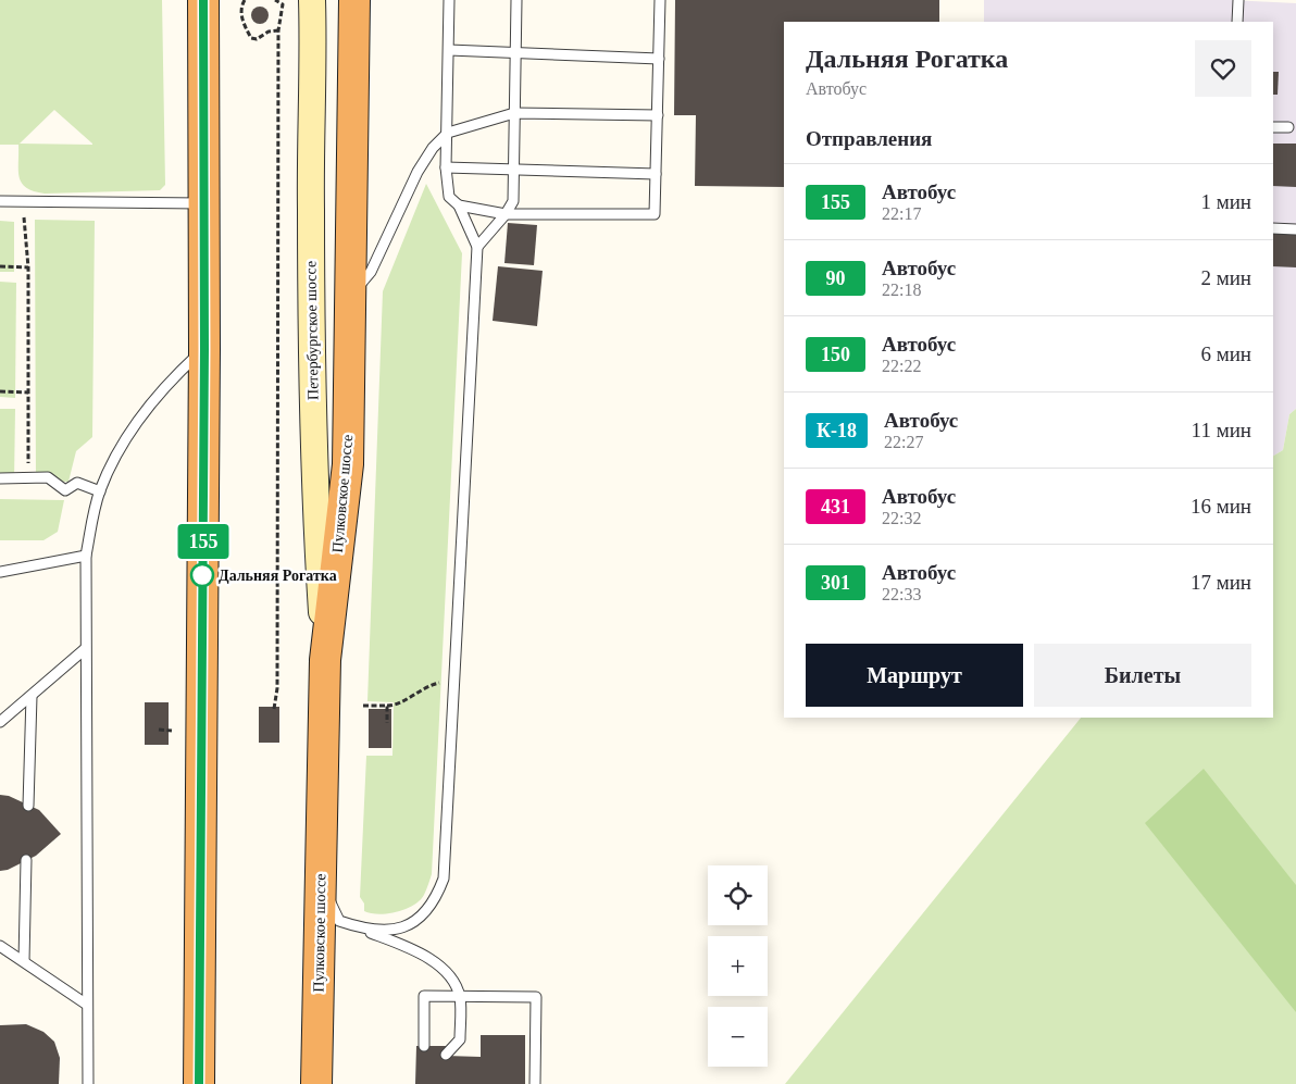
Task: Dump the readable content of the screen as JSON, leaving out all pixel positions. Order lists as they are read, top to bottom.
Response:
{
  "streets": {
    "highway": ["Пулковское шоссе"],
    "main road": ["Петербургское шоссе"]
  },
  "crossings": [
    ["Петербургское шоссе", "Пулковское шоссе"]
  ],
  "places": ["Дальняя Рогатка"],
  "lines": ["bus line 155"],
  "page": {
    "on_map": "155",
    "heading": [
      ["Дальняя Рогатка", "Автобус"],
      "Отправления"
    ],
    "list": [
      {
        "mark": "155",
        "name": "Автобус",
        "note": "22:17",
        "value": "1 мин"
      },
      {
        "mark": "90",
        "name": "Автобус",
        "note": "22:18",
        "value": "2 мин"
      },
      {
        "mark": "150",
        "name": "Автобус",
        "note": "22:22",
        "value": "6 мин"
      },
      {
        "mark": "К-18",
        "name": "Автобус",
        "note": "22:27",
        "value": "11 мин"
      },
      {
        "mark": "431",
        "name": "Автобус",
        "note": "22:32",
        "value": "16 мин"
      },
      {
        "mark": "301",
        "name": "Автобус",
        "note": "22:33",
        "value": "17 мин"
      }
    ],
    "buttons": ["Маршрут", "Билеты"],
    "map_buttons": ["+", "−"]
  }
}
